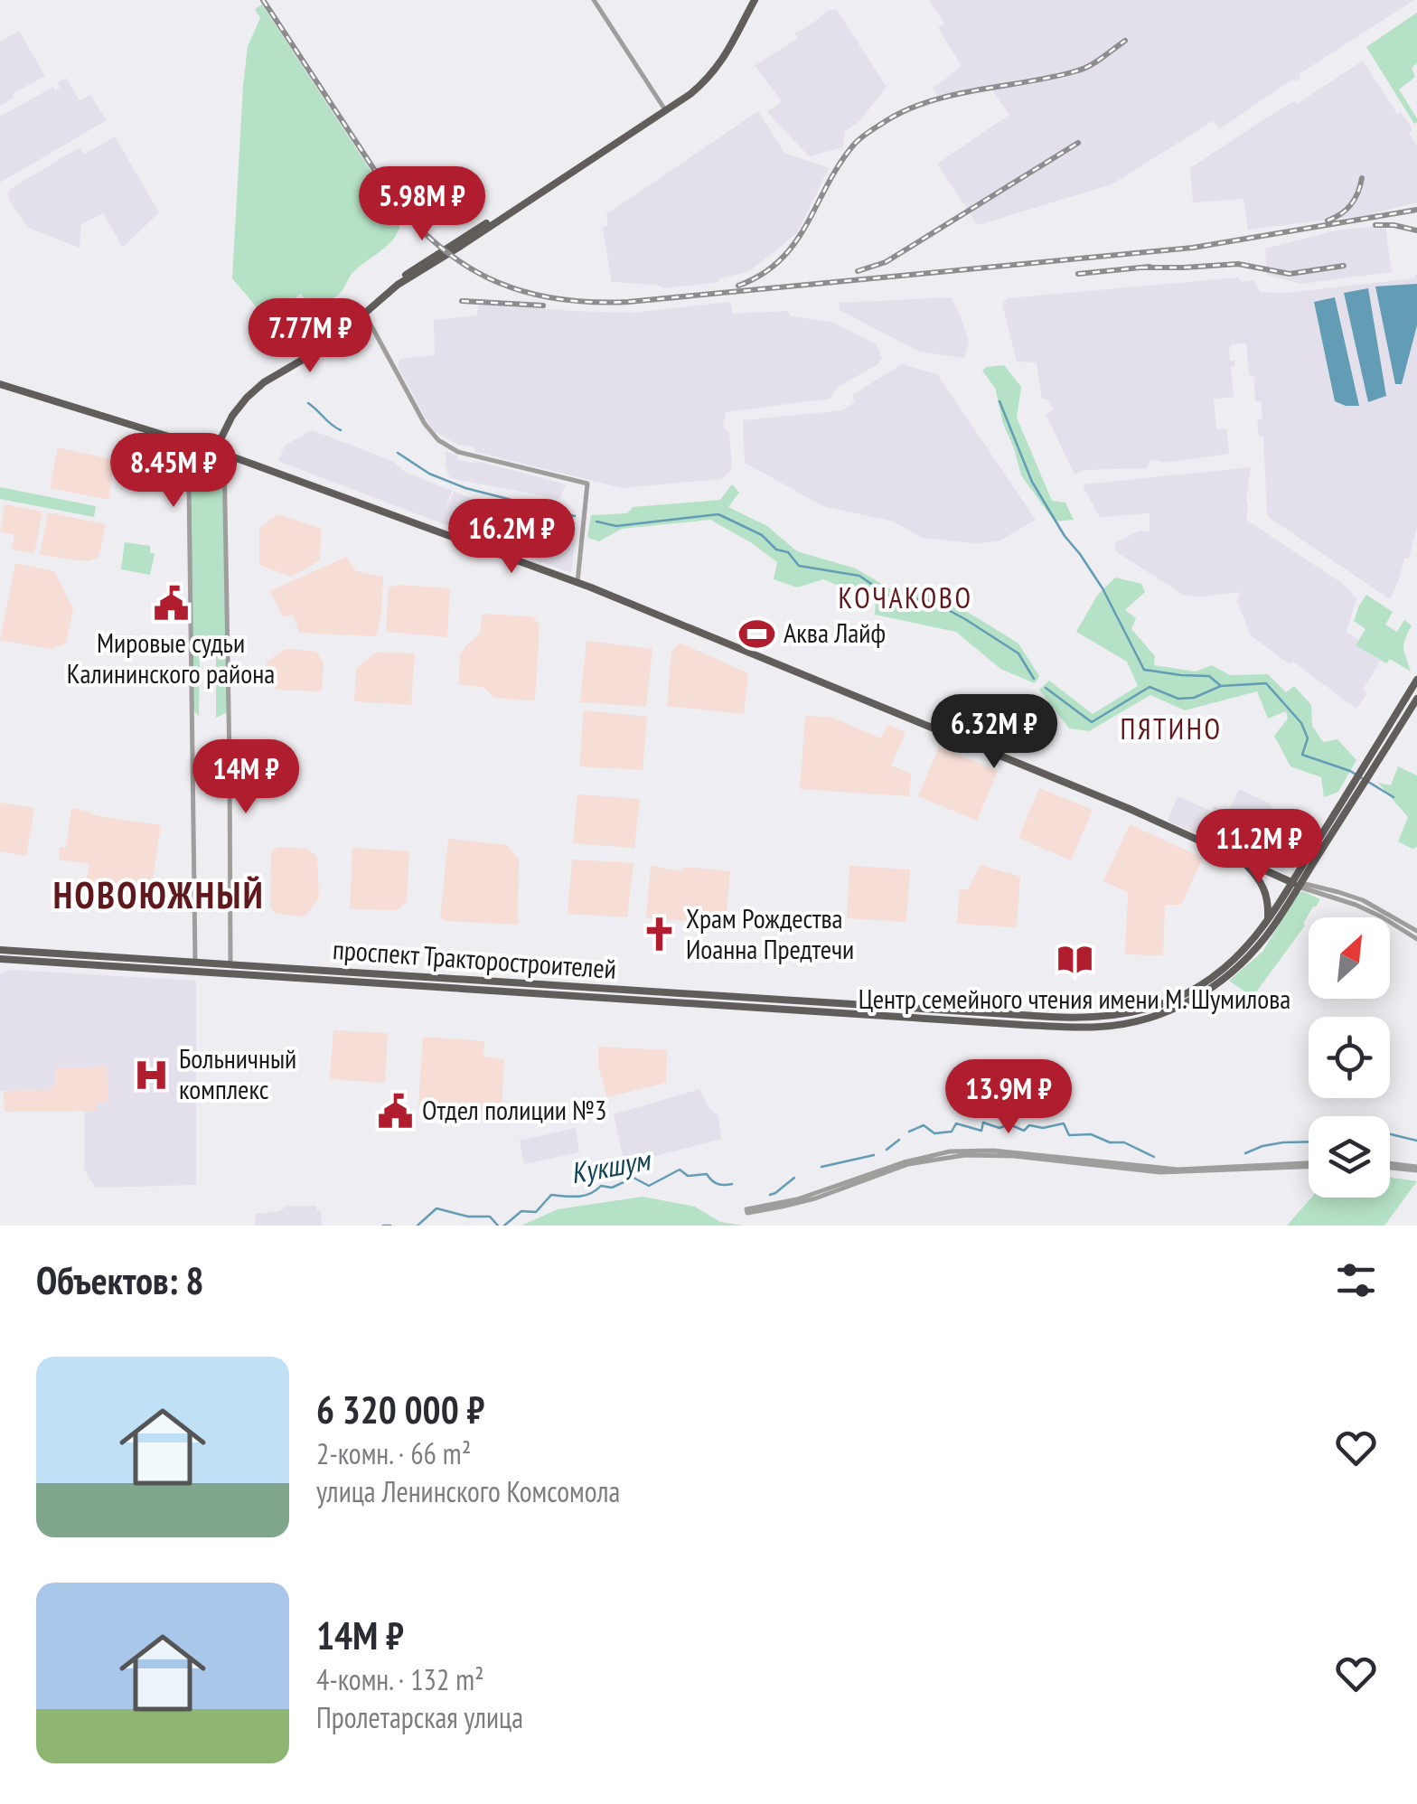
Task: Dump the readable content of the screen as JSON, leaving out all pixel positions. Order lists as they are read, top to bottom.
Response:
{
  "streets": {
    "main road": ["проспект Тракторостроителей"]
  },
  "districts": ["КОЧАКОВО", "ПЯТИНО", "НОВОЮЖНЫЙ"],
  "water": ["Кукшум"],
  "places": {
    "public building": ["Мировые судьи Калининского района", "Отдел полиции №3"],
    "sports": ["Аква Лайф"],
    "church": ["Храм Рождества Иоанна Предтечи"],
    "library": ["Центр семейного чтения имени М. Шумилова"],
    "hospital": ["Больничный комплекс"]
  },
  "north": "top right",
  "page": {
    "price": [
      "5.98M ₽",
      "7.77M ₽",
      "8.45M ₽",
      "16.2M ₽",
      "6.32M ₽",
      "14M ₽",
      "11.2M ₽",
      "13.9M ₽"
    ],
    "heading": "Объектов: 8",
    "list": [
      {
        "name": "6 320 000 ₽",
        "note": "2-комн. · 66 m² · улица Ленинского Комсомола"
      },
      {
        "name": "14M ₽",
        "note": "4-комн. · 132 m² · Пролетарская улица"
      }
    ]
  }
}
